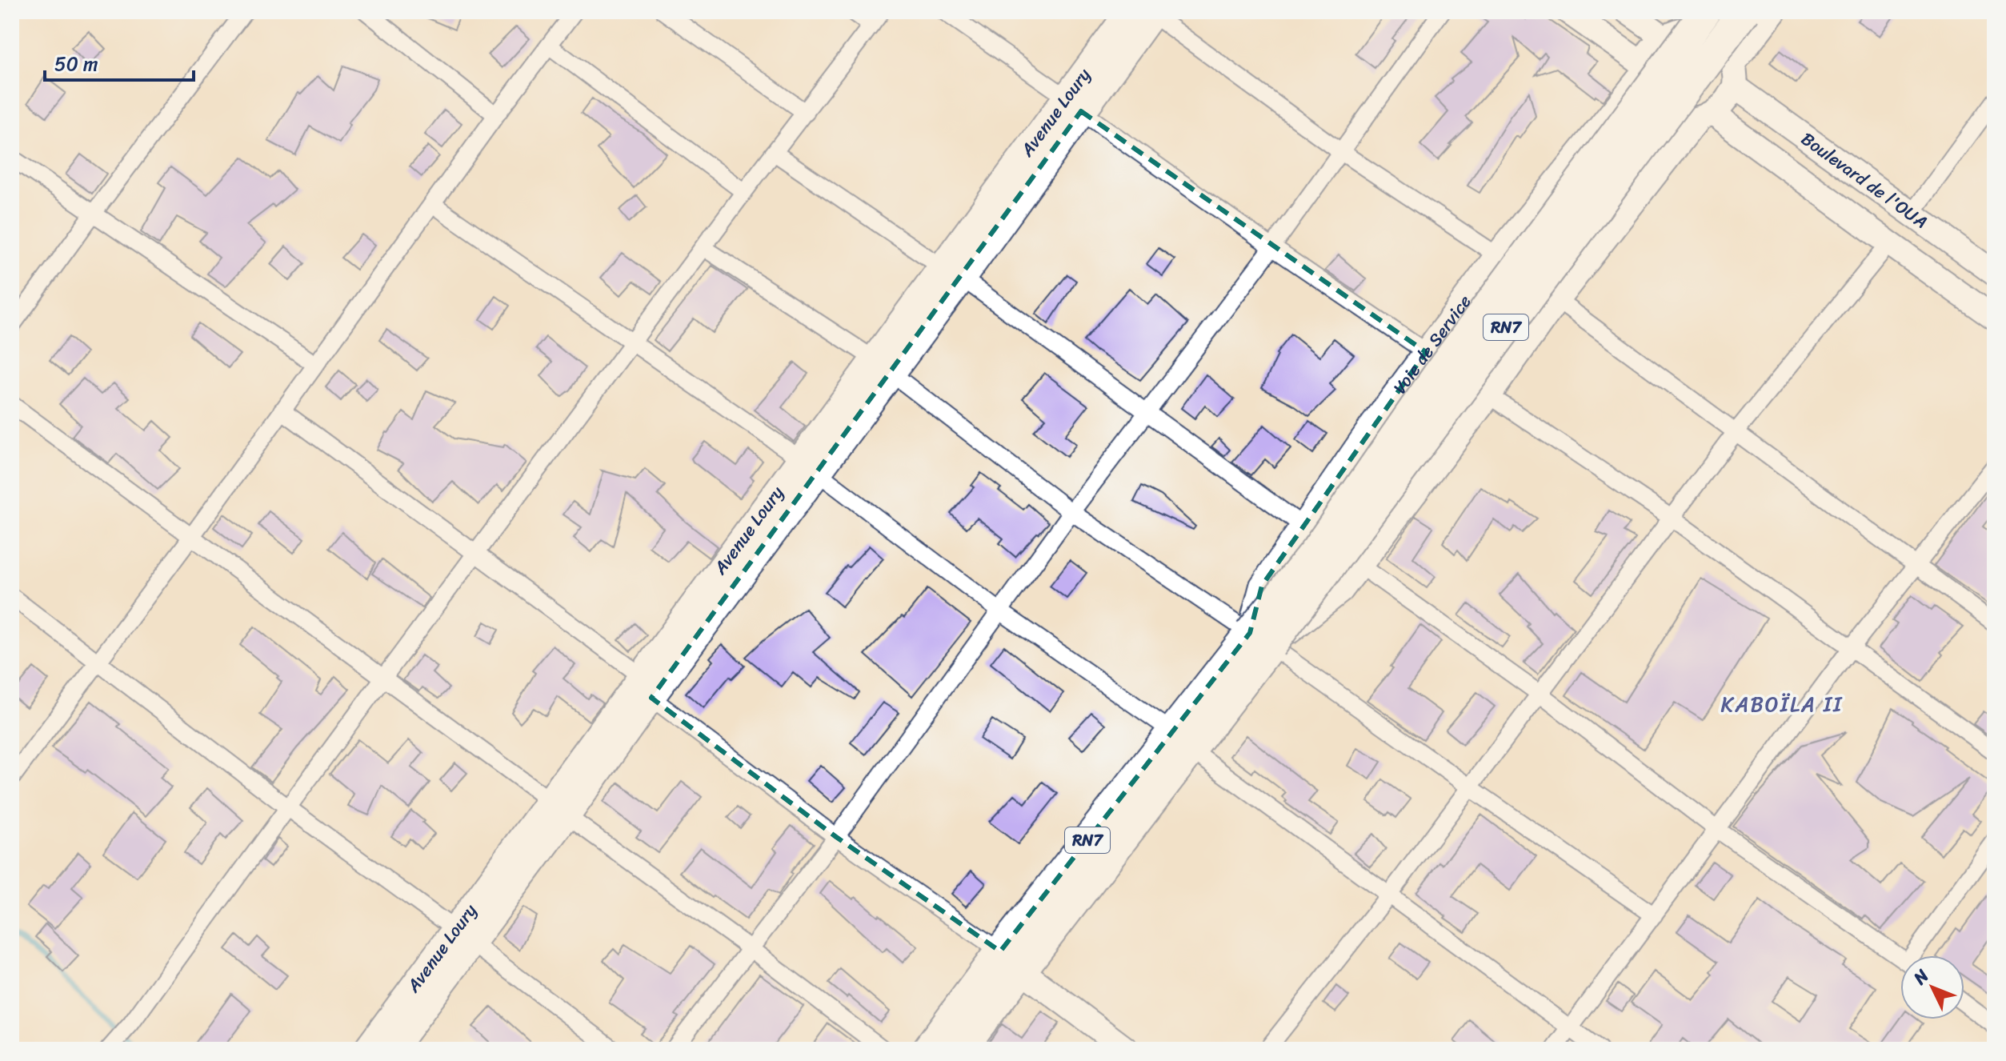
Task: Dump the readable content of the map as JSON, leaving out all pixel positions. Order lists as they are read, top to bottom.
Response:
{
  "streets": {
    "highway": ["RN7"],
    "main road": ["Avenue Loury", "Boulevard de l'OUA", "Voie de Service"]
  },
  "crossings": [
    ["Boulevard de l'OUA", "Voie de Service"],
    ["RN7", "Voie de Service"]
  ],
  "districts": ["KABOÏLA II"],
  "scale_bar": "50 m",
  "north": "top left"
}
